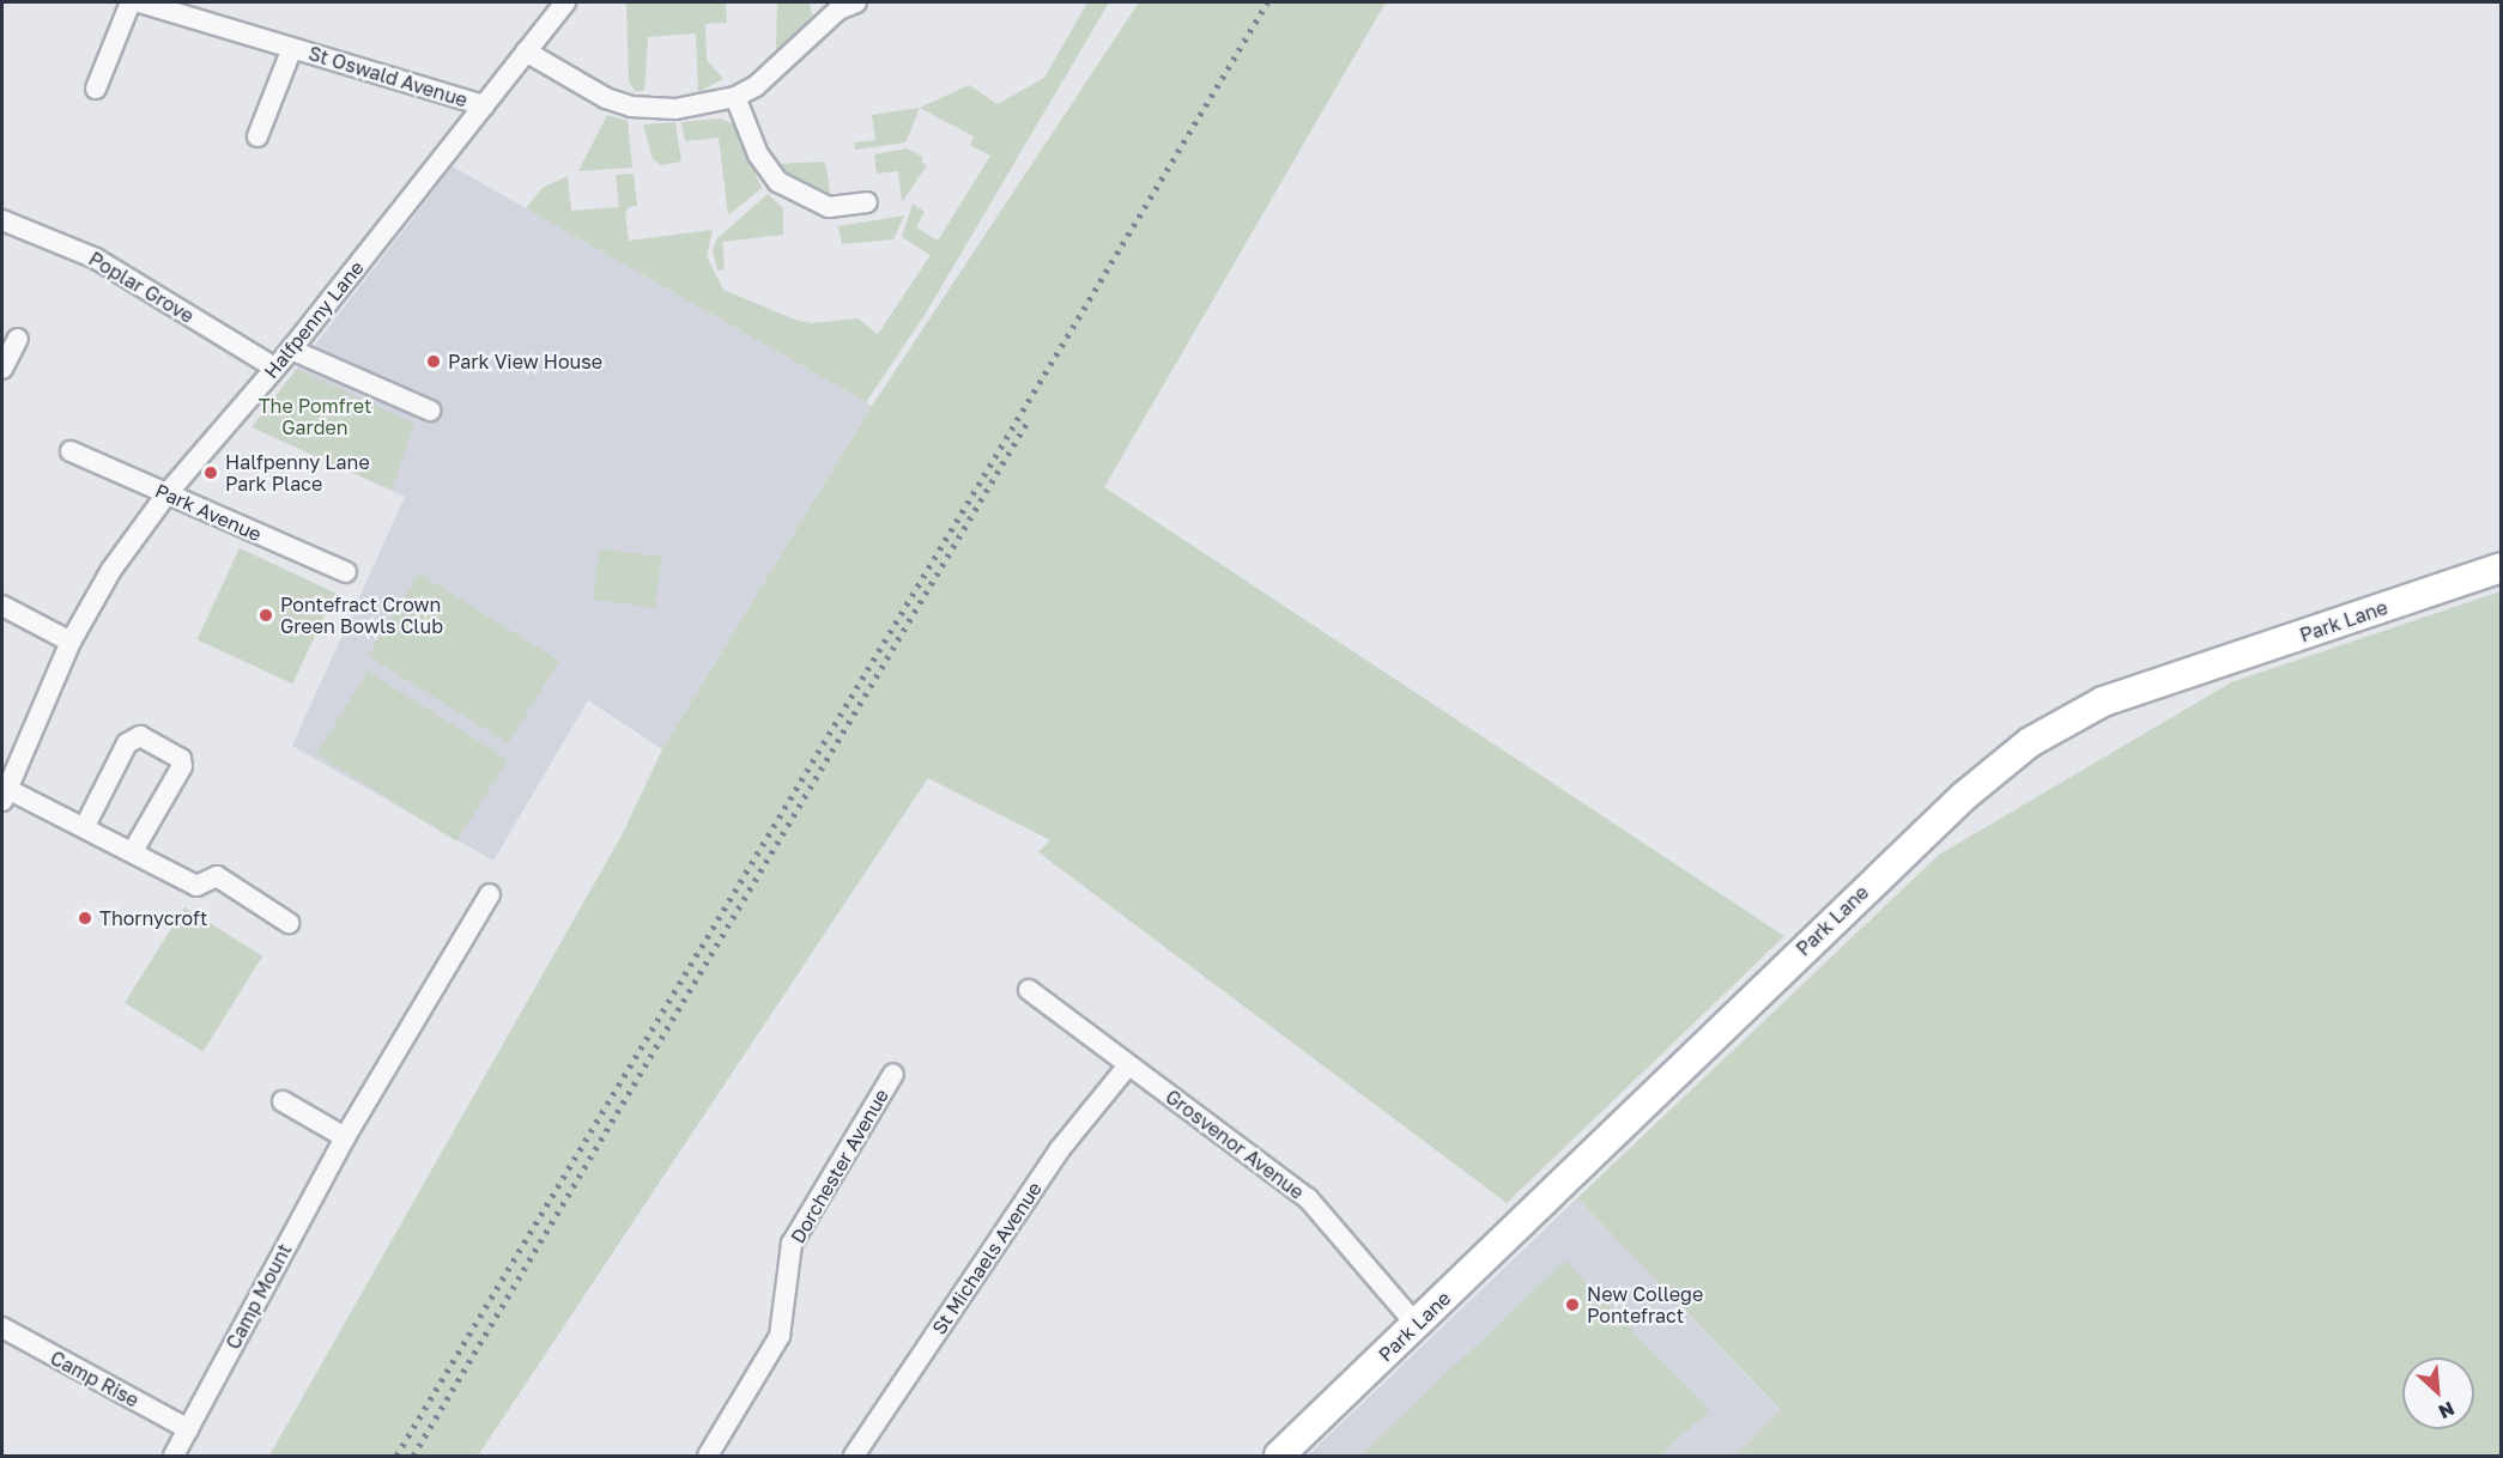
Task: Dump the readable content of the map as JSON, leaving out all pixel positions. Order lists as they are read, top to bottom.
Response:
{
  "streets": {
    "main road": ["Park Lane"],
    "street": [
      "St Oswald Avenue",
      "Poplar Grove",
      "Halfpenny Lane",
      "Park Avenue",
      "Grosvenor Avenue",
      "Dorchester Avenue",
      "St Michaels Avenue",
      "Camp Mount",
      "Camp Rise"
    ]
  },
  "crossings": [
    ["St Oswald Avenue", "Halfpenny Lane"],
    ["Poplar Grove", "Halfpenny Lane"],
    ["Halfpenny Lane", "Park Avenue"],
    ["Park Lane", "Grosvenor Avenue"],
    ["Grosvenor Avenue", "St Michaels Avenue"],
    ["Camp Mount", "Camp Rise"]
  ],
  "parks": ["The Pomfret Garden"],
  "places": [
    "Park View House",
    "Halfpenny Lane Park Place",
    "Pontefract Crown Green Bowls Club",
    "Thornycroft",
    "New College Pontefract"
  ],
  "north": "bottom right"
}
